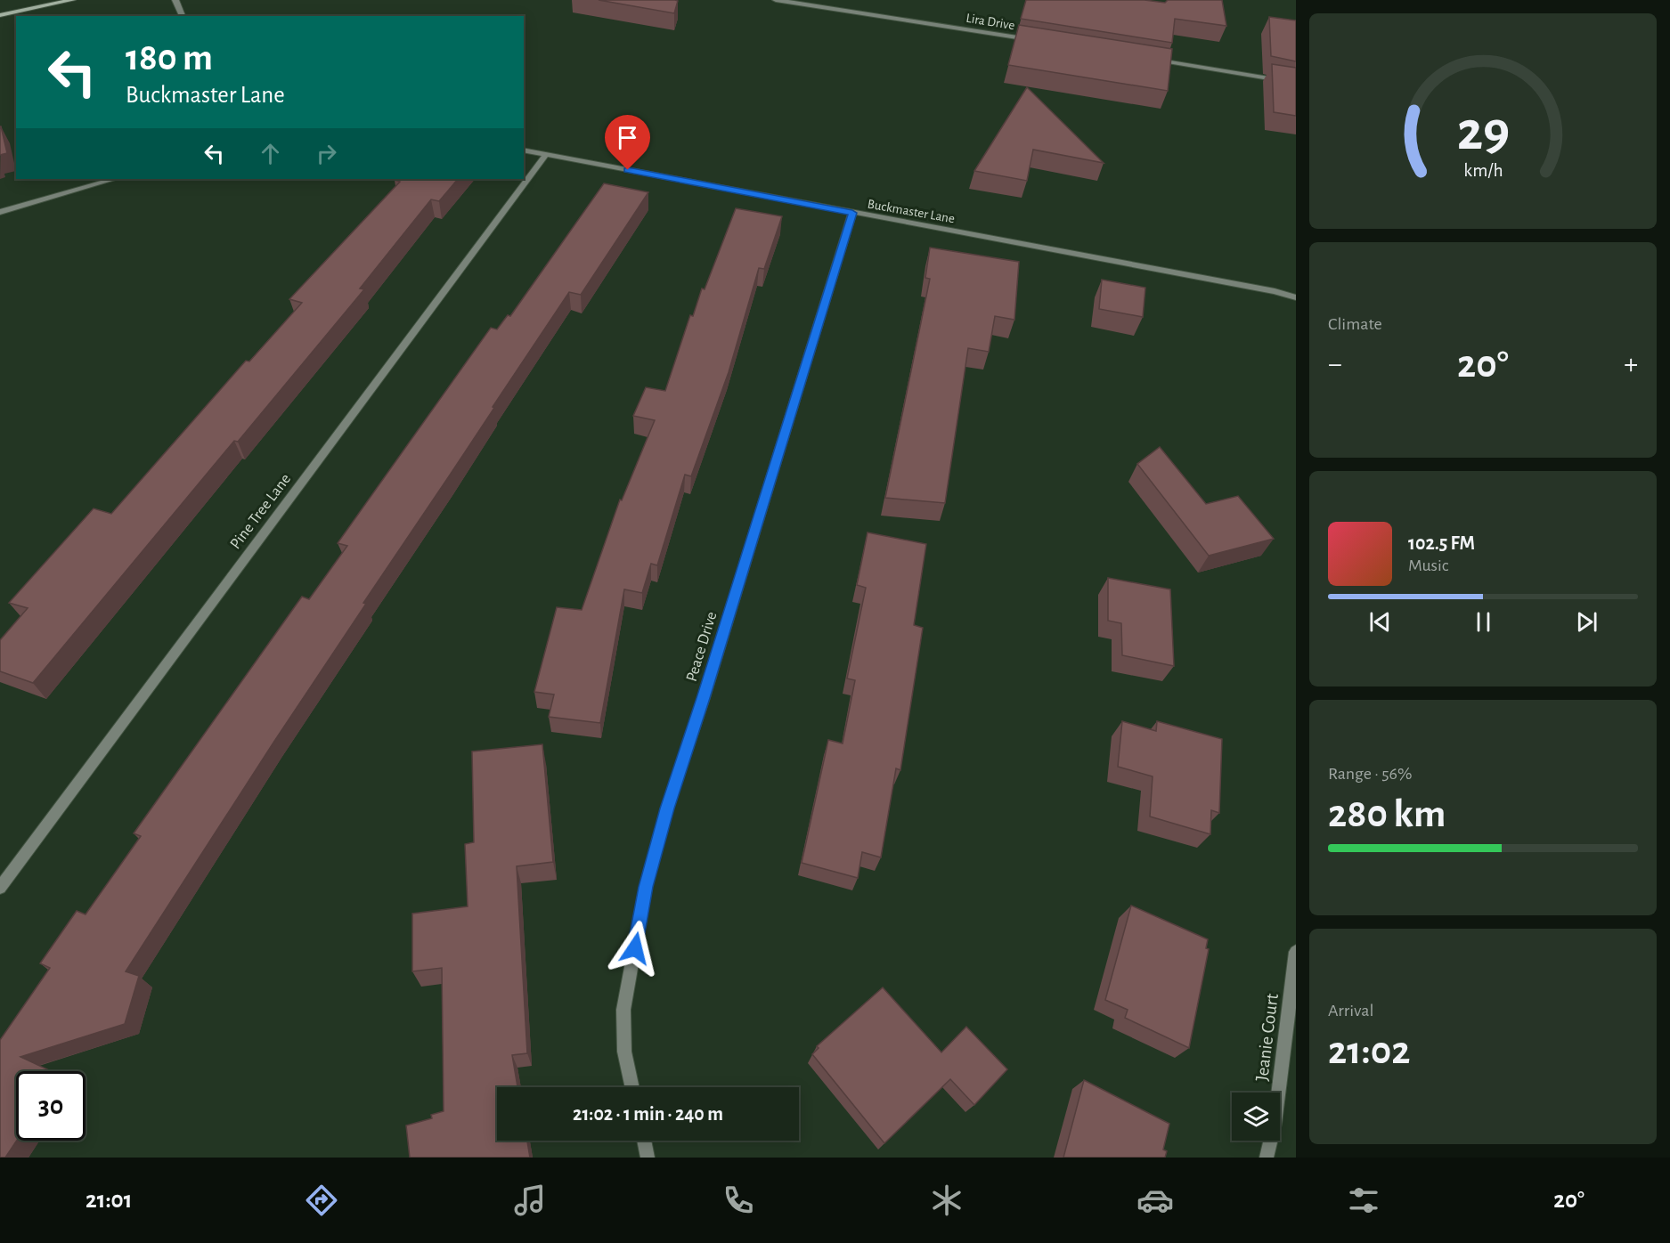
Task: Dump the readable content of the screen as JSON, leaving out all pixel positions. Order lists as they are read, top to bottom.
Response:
{
  "streets": {
    "street": [
      "Lira Drive",
      "Buckmaster Lane",
      "Pine Tree Lane",
      "Peace Drive",
      "Jeanie Court"
    ]
  },
  "crossings": [
    ["Buckmaster Lane", "Pine Tree Lane"],
    ["Buckmaster Lane", "Peace Drive"]
  ],
  "page": {
    "turn": ["180 m", "Buckmaster Lane"],
    "tile": [
      "Climate",
      ["Range · 56%", "280 km"],
      ["Arrival", "21:02"]
    ],
    "heat": ["−", "20°", "+"],
    "song": ["102.5 FM", "Music"],
    "limit": "30",
    "trip": "21:02 · 1 min · 240 m",
    "tabs": ["21:01", "20°"],
    "gauge": ["29", "km/h"]
  }
}
